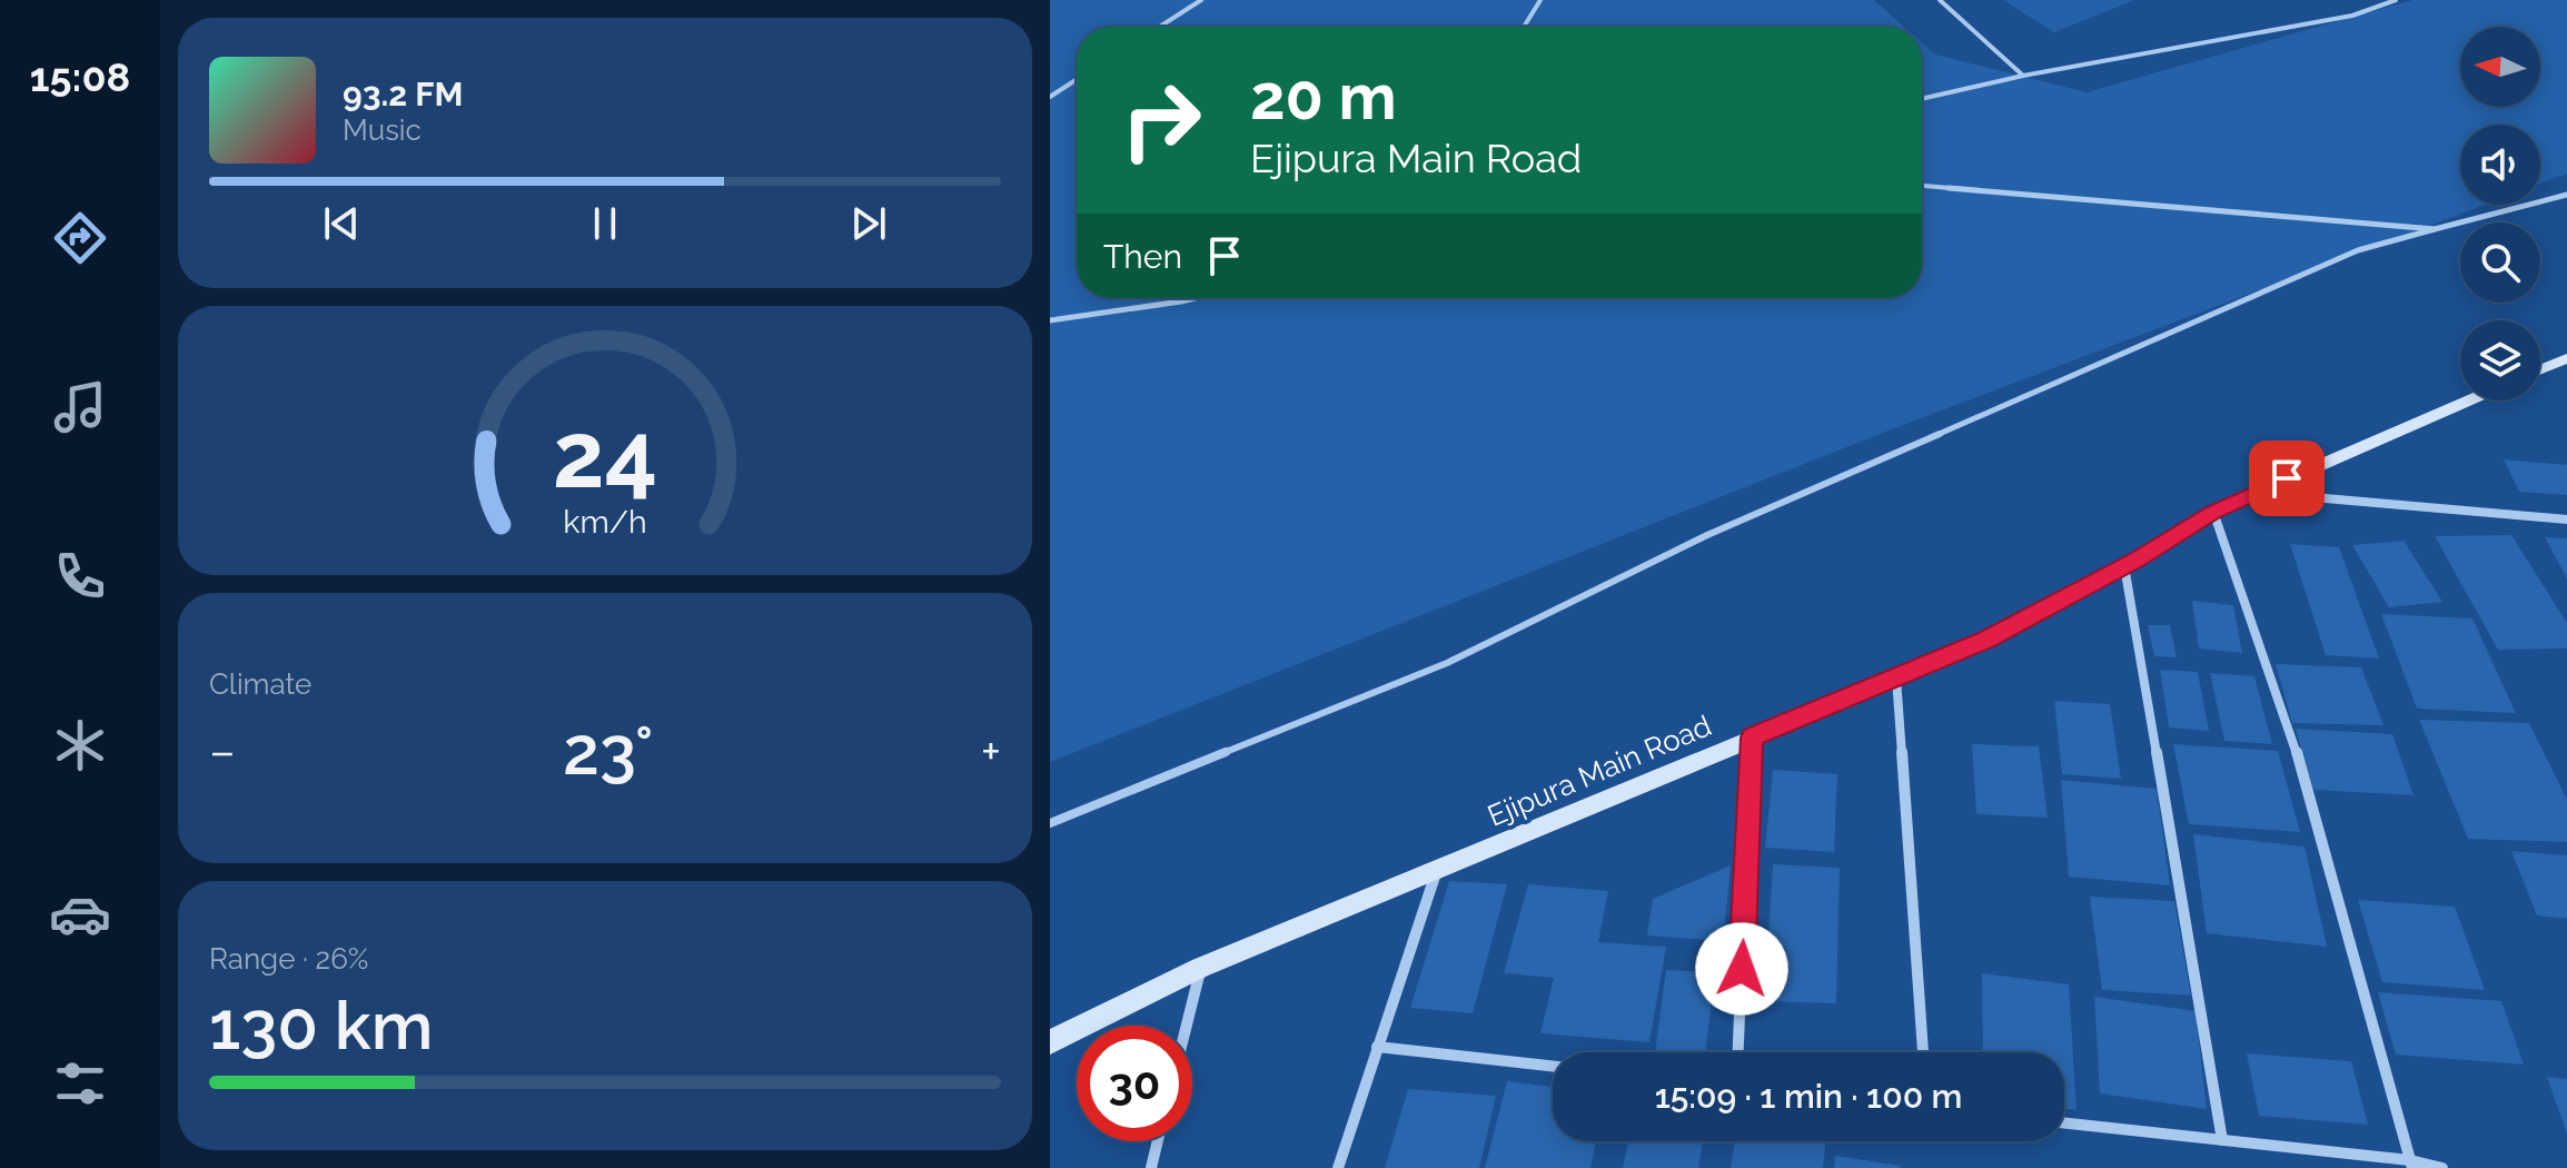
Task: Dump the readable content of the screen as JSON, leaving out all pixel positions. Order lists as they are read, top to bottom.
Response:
{
  "streets": {
    "street": ["Ejipura Main Road"]
  },
  "north": "left",
  "page": {
    "tabs": "15:08",
    "turn": ["20 m", "Ejipura Main Road"],
    "song": ["93.2 FM", "Music"],
    "then": "Then",
    "tile": [
      "Climate",
      ["Range · 26%", "130 km"]
    ],
    "heat": ["−", "23°", "+"],
    "limit": "30",
    "trip": "15:09 · 1 min · 100 m",
    "gauge": ["24", "km/h"]
  }
}
